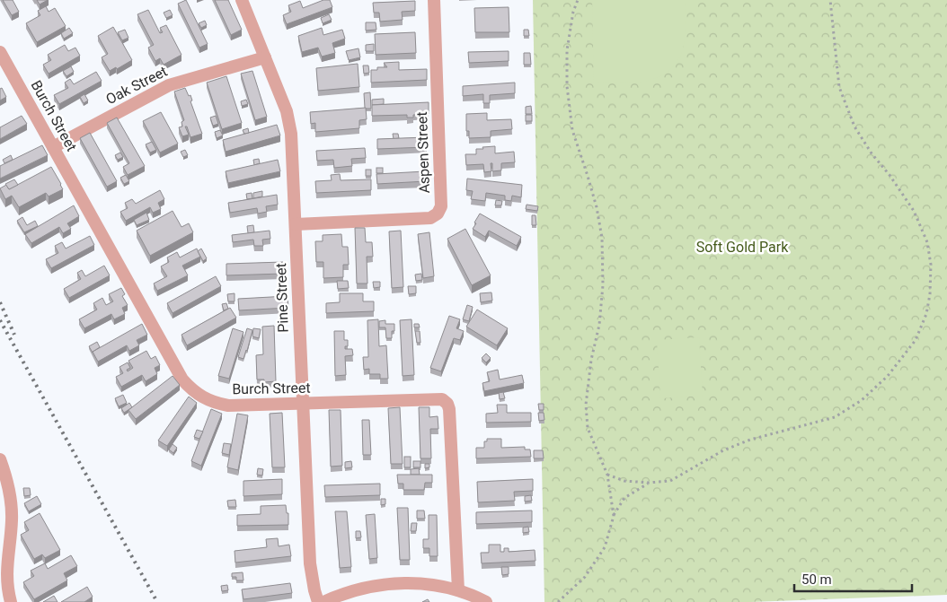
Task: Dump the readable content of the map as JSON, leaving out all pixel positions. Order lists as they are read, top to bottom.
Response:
{
  "streets": {
    "street": [
      "Oak Street",
      "Burch Street",
      "Aspen Street",
      "Pine Street"
    ]
  },
  "crossings": [
    ["Oak Street", "Burch Street"],
    ["Oak Street", "Pine Street"],
    ["Burch Street", "Pine Street"],
    ["Aspen Street", "Pine Street"]
  ],
  "parks": ["Soft Gold Park"],
  "scale_bar": "50 m"
}
